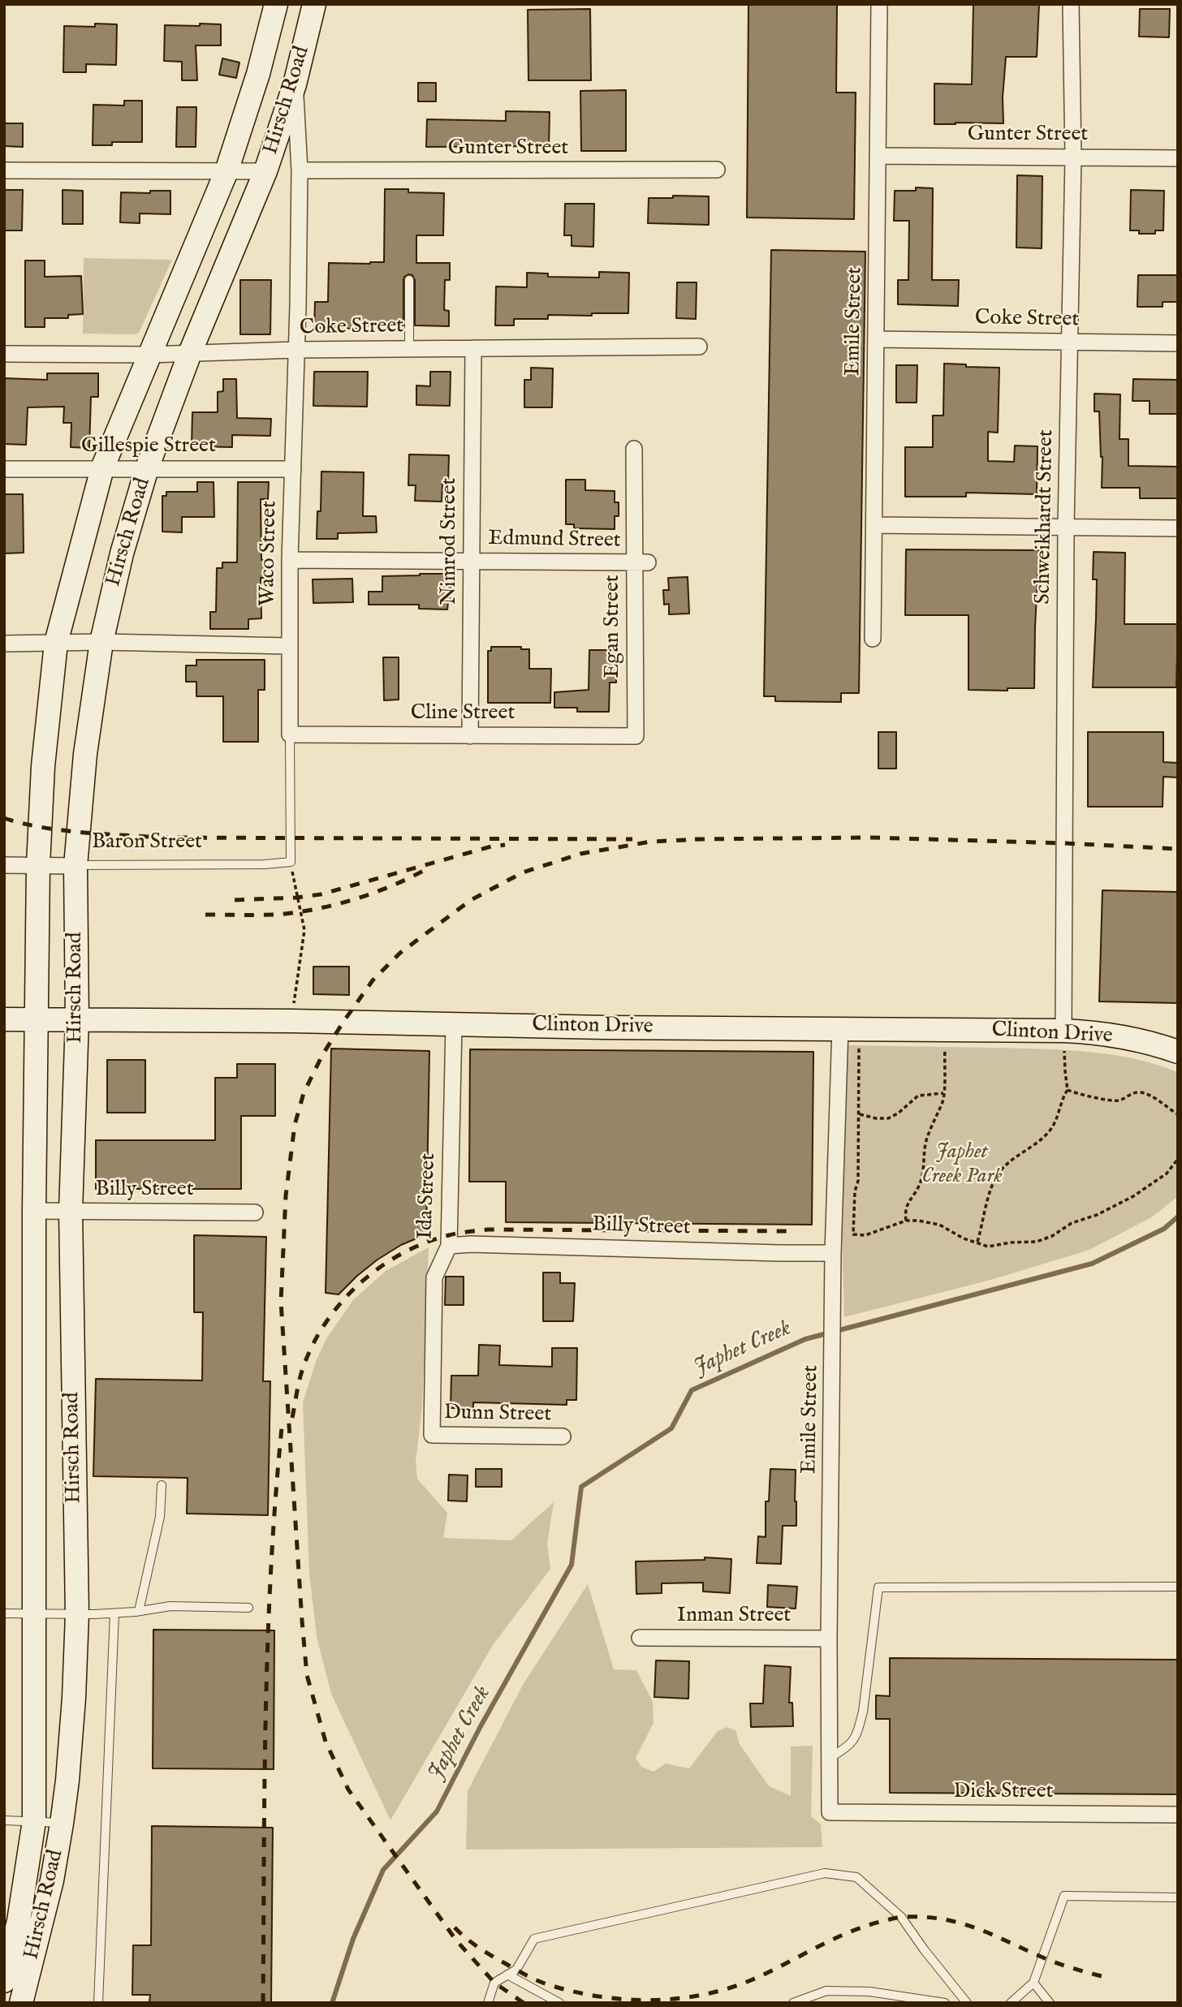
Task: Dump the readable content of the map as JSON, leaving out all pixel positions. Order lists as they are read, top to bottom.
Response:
{
  "streets": {
    "main road": ["Hirsch Road", "Clinton Drive"],
    "street": [
      "Gunter Street",
      "Coke Street",
      "Emile Street",
      "Gillespie Street",
      "Schweikhardt Street",
      "Edmund Street",
      "Nimrod Street",
      "Waco Street",
      "Egan Street",
      "Cline Street",
      "Baron Street",
      "Billy Street",
      "Ida Street",
      "Dunn Street",
      "Inman Street",
      "Dick Street"
    ]
  },
  "crossings": [
    ["Hirsch Road", "Coke Street"],
    ["Hirsch Road", "Gillespie Street"],
    ["Hirsch Road", "Waco Street"],
    ["Hirsch Road", "Baron Street"],
    ["Hirsch Road", "Clinton Drive"],
    ["Hirsch Road", "Billy Street"],
    ["Gunter Street", "Emile Street"],
    ["Gunter Street", "Schweikhardt Street"],
    ["Gunter Street", "Waco Street"],
    ["Coke Street", "Emile Street"],
    ["Coke Street", "Schweikhardt Street"],
    ["Coke Street", "Nimrod Street"],
    ["Coke Street", "Waco Street"],
    ["Emile Street", "Clinton Drive"],
    ["Emile Street", "Billy Street"],
    ["Emile Street", "Inman Street"],
    ["Emile Street", "Dick Street"],
    ["Gillespie Street", "Waco Street"],
    ["Schweikhardt Street", "Clinton Drive"],
    ["Edmund Street", "Nimrod Street"],
    ["Edmund Street", "Waco Street"],
    ["Edmund Street", "Egan Street"],
    ["Nimrod Street", "Cline Street"],
    ["Waco Street", "Cline Street"],
    ["Waco Street", "Baron Street"],
    ["Egan Street", "Cline Street"],
    ["Clinton Drive", "Ida Street"],
    ["Billy Street", "Ida Street"],
    ["Ida Street", "Dunn Street"]
  ],
  "water": ["Japhet Creek"],
  "parks": ["Japhet Creek Park"]
}
